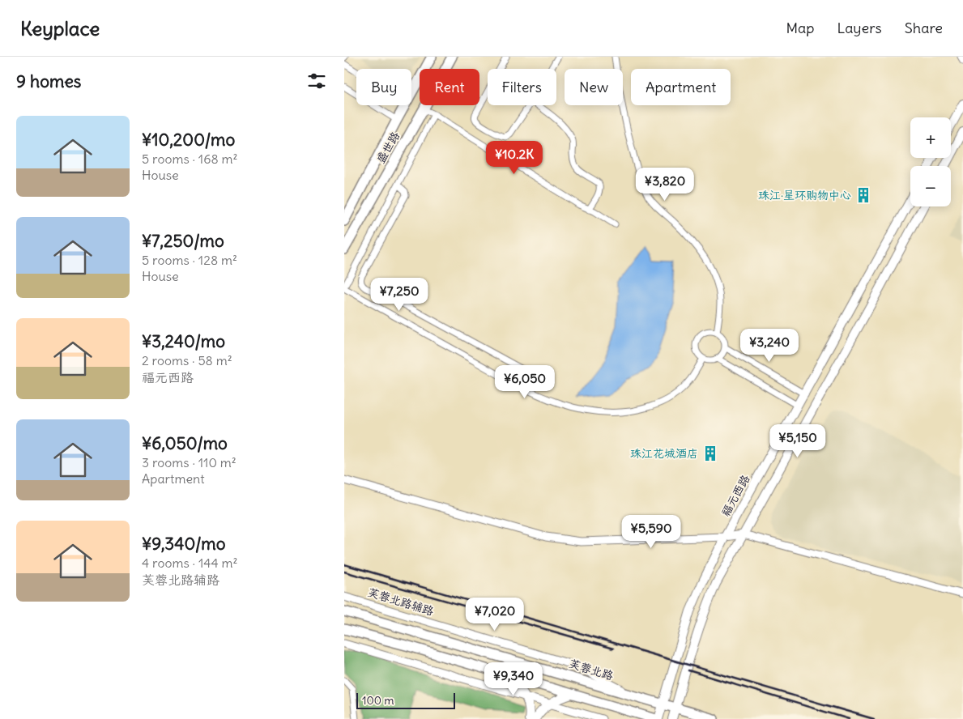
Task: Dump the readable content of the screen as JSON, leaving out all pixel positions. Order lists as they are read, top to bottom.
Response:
{
  "streets": {
    "main road": ["盛世路", "福元西路", "芙蓉北路"],
    "street": ["芙蓉北路辅路"]
  },
  "crossings": [
    ["福元西路", "芙蓉北路"],
    ["芙蓉北路辅路", "芙蓉北路"]
  ],
  "places": {
    "building": ["珠江·星环购物中心", "珠江花城酒店"]
  },
  "scale_bar": "100 m",
  "page": {
    "header": "Keyplace",
    "nav": ["Map", "Layers", "Share"],
    "heading": "9 homes",
    "chip": [
      "Buy",
      "Rent",
      "Filters",
      "New",
      "Apartment"
    ],
    "list": [
      {
        "name": "¥10,200/mo",
        "note": "5 rooms · 168 m² · House"
      },
      {
        "name": "¥7,250/mo",
        "note": "5 rooms · 128 m² · House"
      },
      {
        "name": "¥3,240/mo",
        "note": "2 rooms · 58 m² · 福元西路"
      },
      {
        "name": "¥6,050/mo",
        "note": "3 rooms · 110 m² · Apartment"
      },
      {
        "name": "¥9,340/mo",
        "note": "4 rooms · 144 m² · 芙蓉北路辅路"
      }
    ],
    "map_buttons": ["+", "−"],
    "price": [
      "¥10.2K",
      "¥3,820",
      "¥7,250",
      "¥3,240",
      "¥6,050",
      "¥5,150",
      "¥5,590",
      "¥7,020",
      "¥9,340"
    ],
    "scale": "100 m"
  }
}
